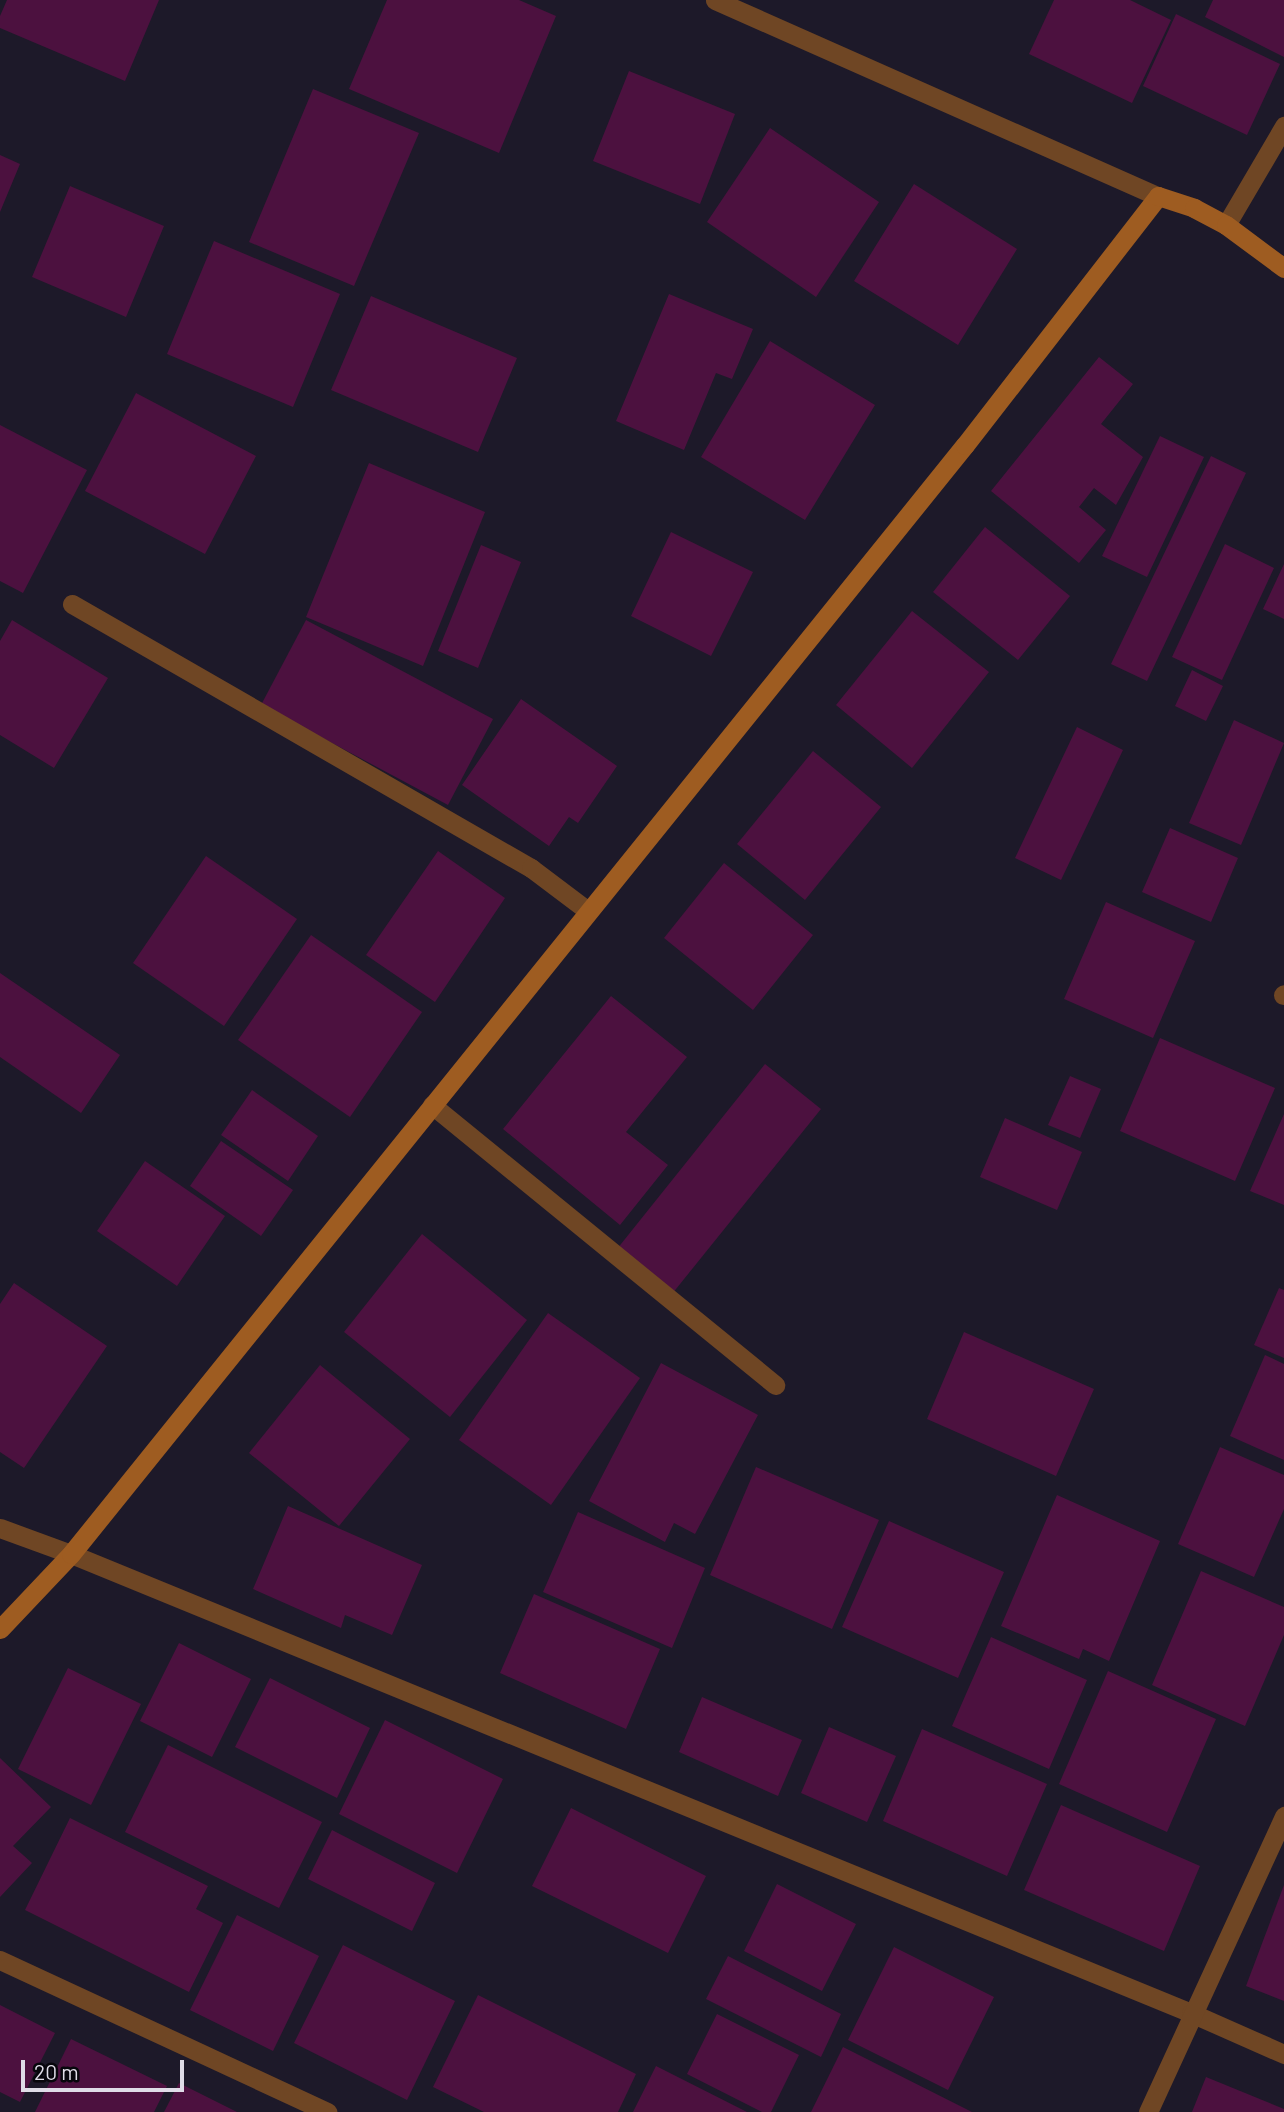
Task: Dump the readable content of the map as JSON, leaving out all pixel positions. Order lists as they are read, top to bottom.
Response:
{
  "scale_bar": "20 m"
}
